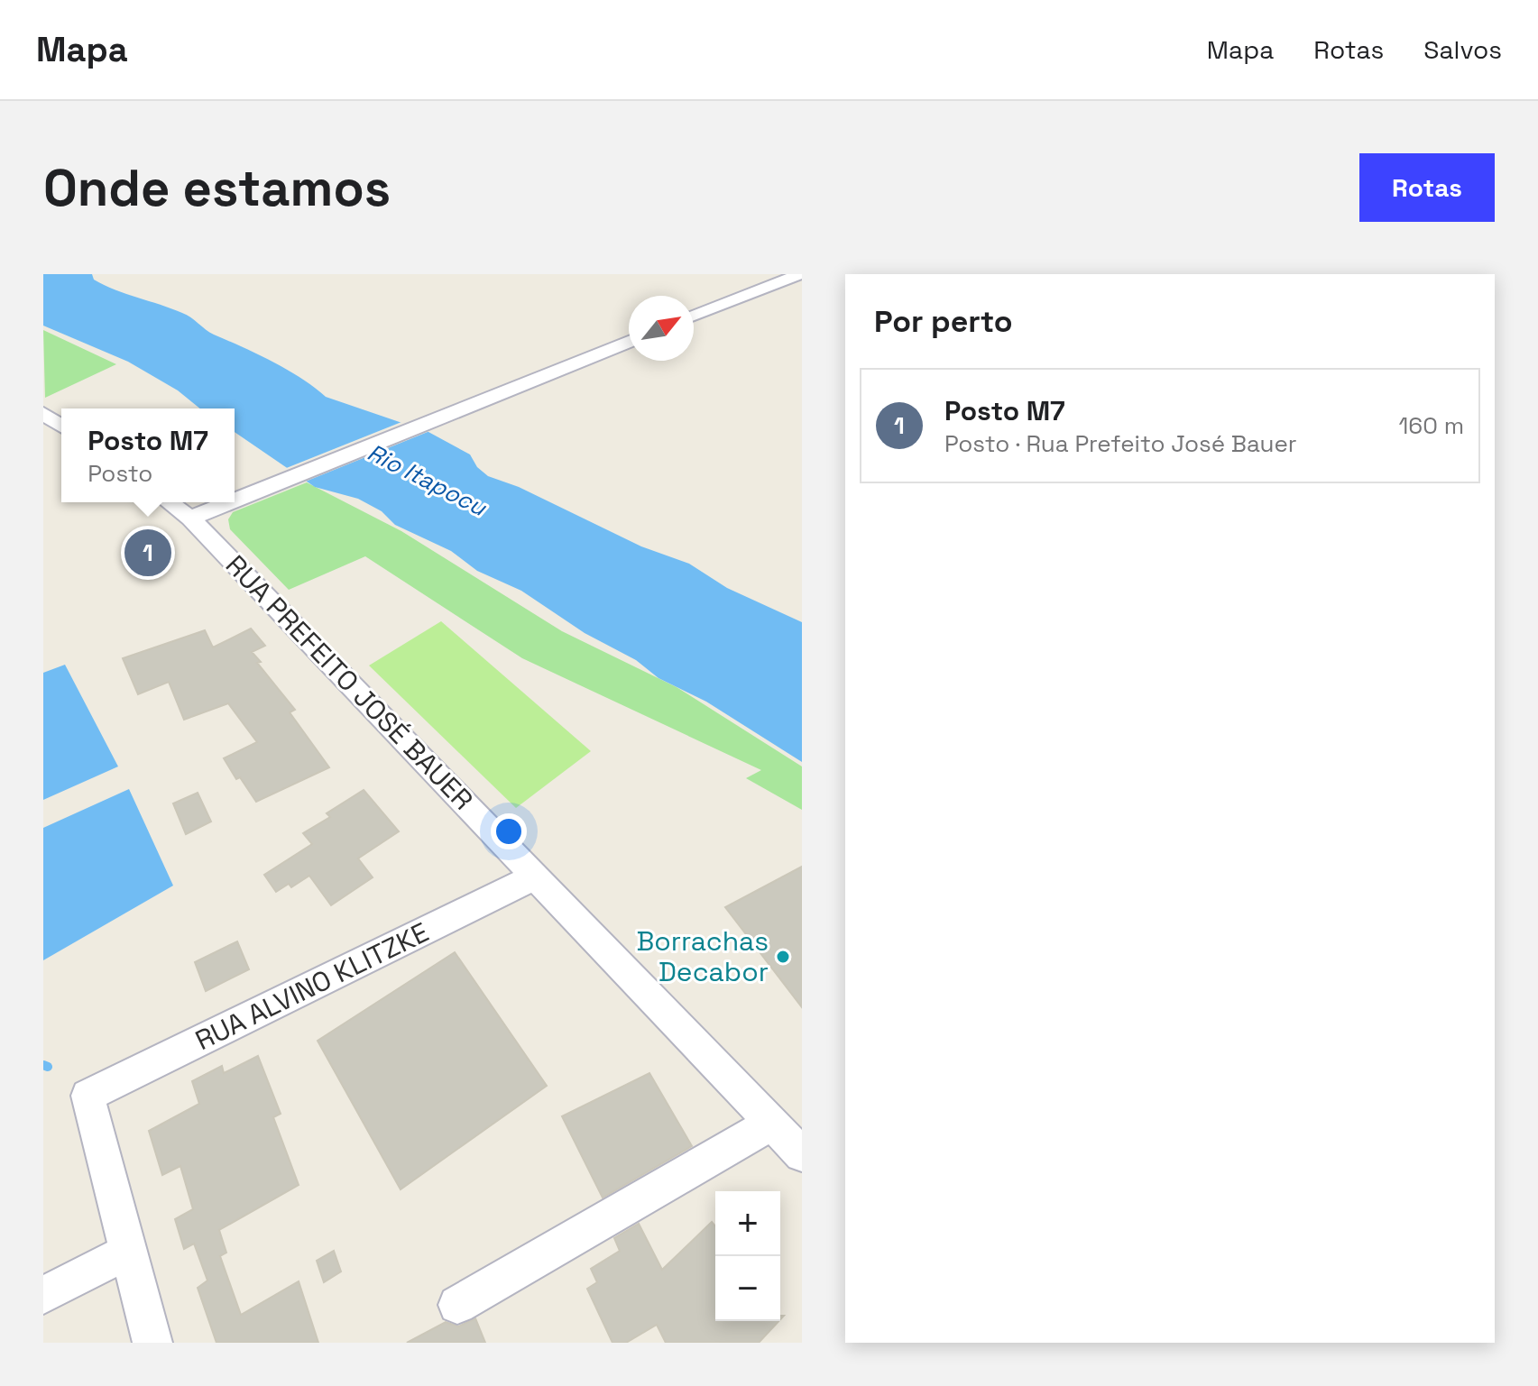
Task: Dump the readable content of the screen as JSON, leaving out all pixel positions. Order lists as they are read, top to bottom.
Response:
{
  "streets": {
    "street": ["RUA PREFEITO JOSÉ BAUER", "RUA ALVINO KLITZKE"]
  },
  "crossings": [
    ["RUA PREFEITO JOSÉ BAUER", "RUA ALVINO KLITZKE"]
  ],
  "water": ["Rio Itapocu"],
  "places": ["Borrachas Decabor"],
  "north": "top right",
  "page": {
    "header": "Mapa",
    "nav": ["Mapa", "Rotas", "Salvos"],
    "buttons": "Rotas",
    "title": "Onde estamos",
    "heading": "Por perto",
    "list": [
      {
        "mark": "1",
        "name": "Posto M7",
        "note": "Posto · Rua Prefeito José Bauer",
        "value": "160 m"
      }
    ],
    "popup": ["Posto M7", "Posto"],
    "pins": "1",
    "map_buttons": ["+", "−"]
  }
}
